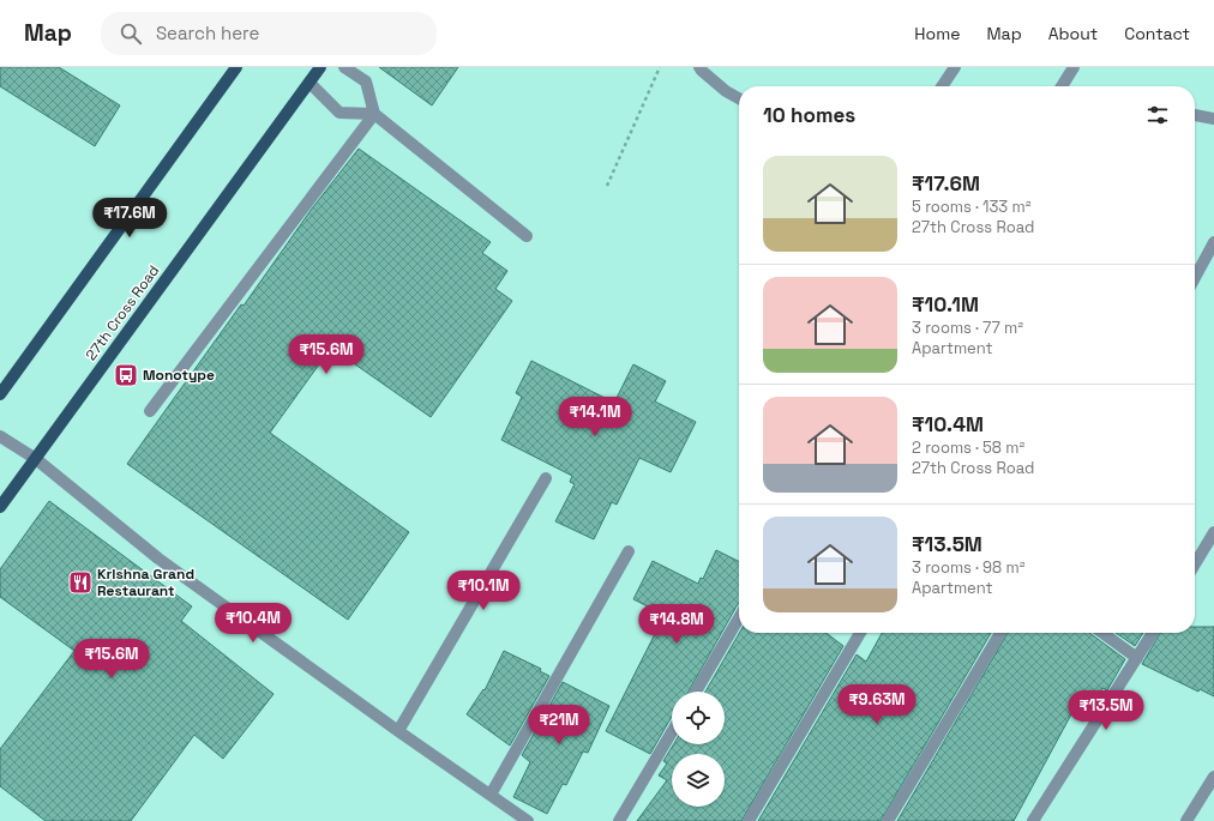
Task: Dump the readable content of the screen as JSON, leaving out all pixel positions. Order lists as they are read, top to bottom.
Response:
{
  "streets": {
    "main road": ["27th Cross Road"]
  },
  "places": {
    "bus stop": ["Monotype"],
    "restaurant": ["Krishna Grand Restaurant"]
  },
  "page": {
    "header": "Map",
    "search": "Search here",
    "nav": [
      "Home",
      "Map",
      "About",
      "Contact"
    ],
    "heading": "10 homes",
    "list": [
      {
        "name": "₹17.6M",
        "note": "5 rooms · 133 m² · 27th Cross Road"
      },
      {
        "name": "₹10.1M",
        "note": "3 rooms · 77 m² · Apartment"
      },
      {
        "name": "₹10.4M",
        "note": "2 rooms · 58 m² · 27th Cross Road"
      },
      {
        "name": "₹13.5M",
        "note": "3 rooms · 98 m² · Apartment"
      }
    ],
    "price": [
      "₹17.6M",
      "₹15.6M",
      "₹14.1M",
      "₹10.1M",
      "₹10.4M",
      "₹14.8M",
      "₹15.6M",
      "₹9.63M",
      "₹13.5M",
      "₹21M"
    ]
  }
}
